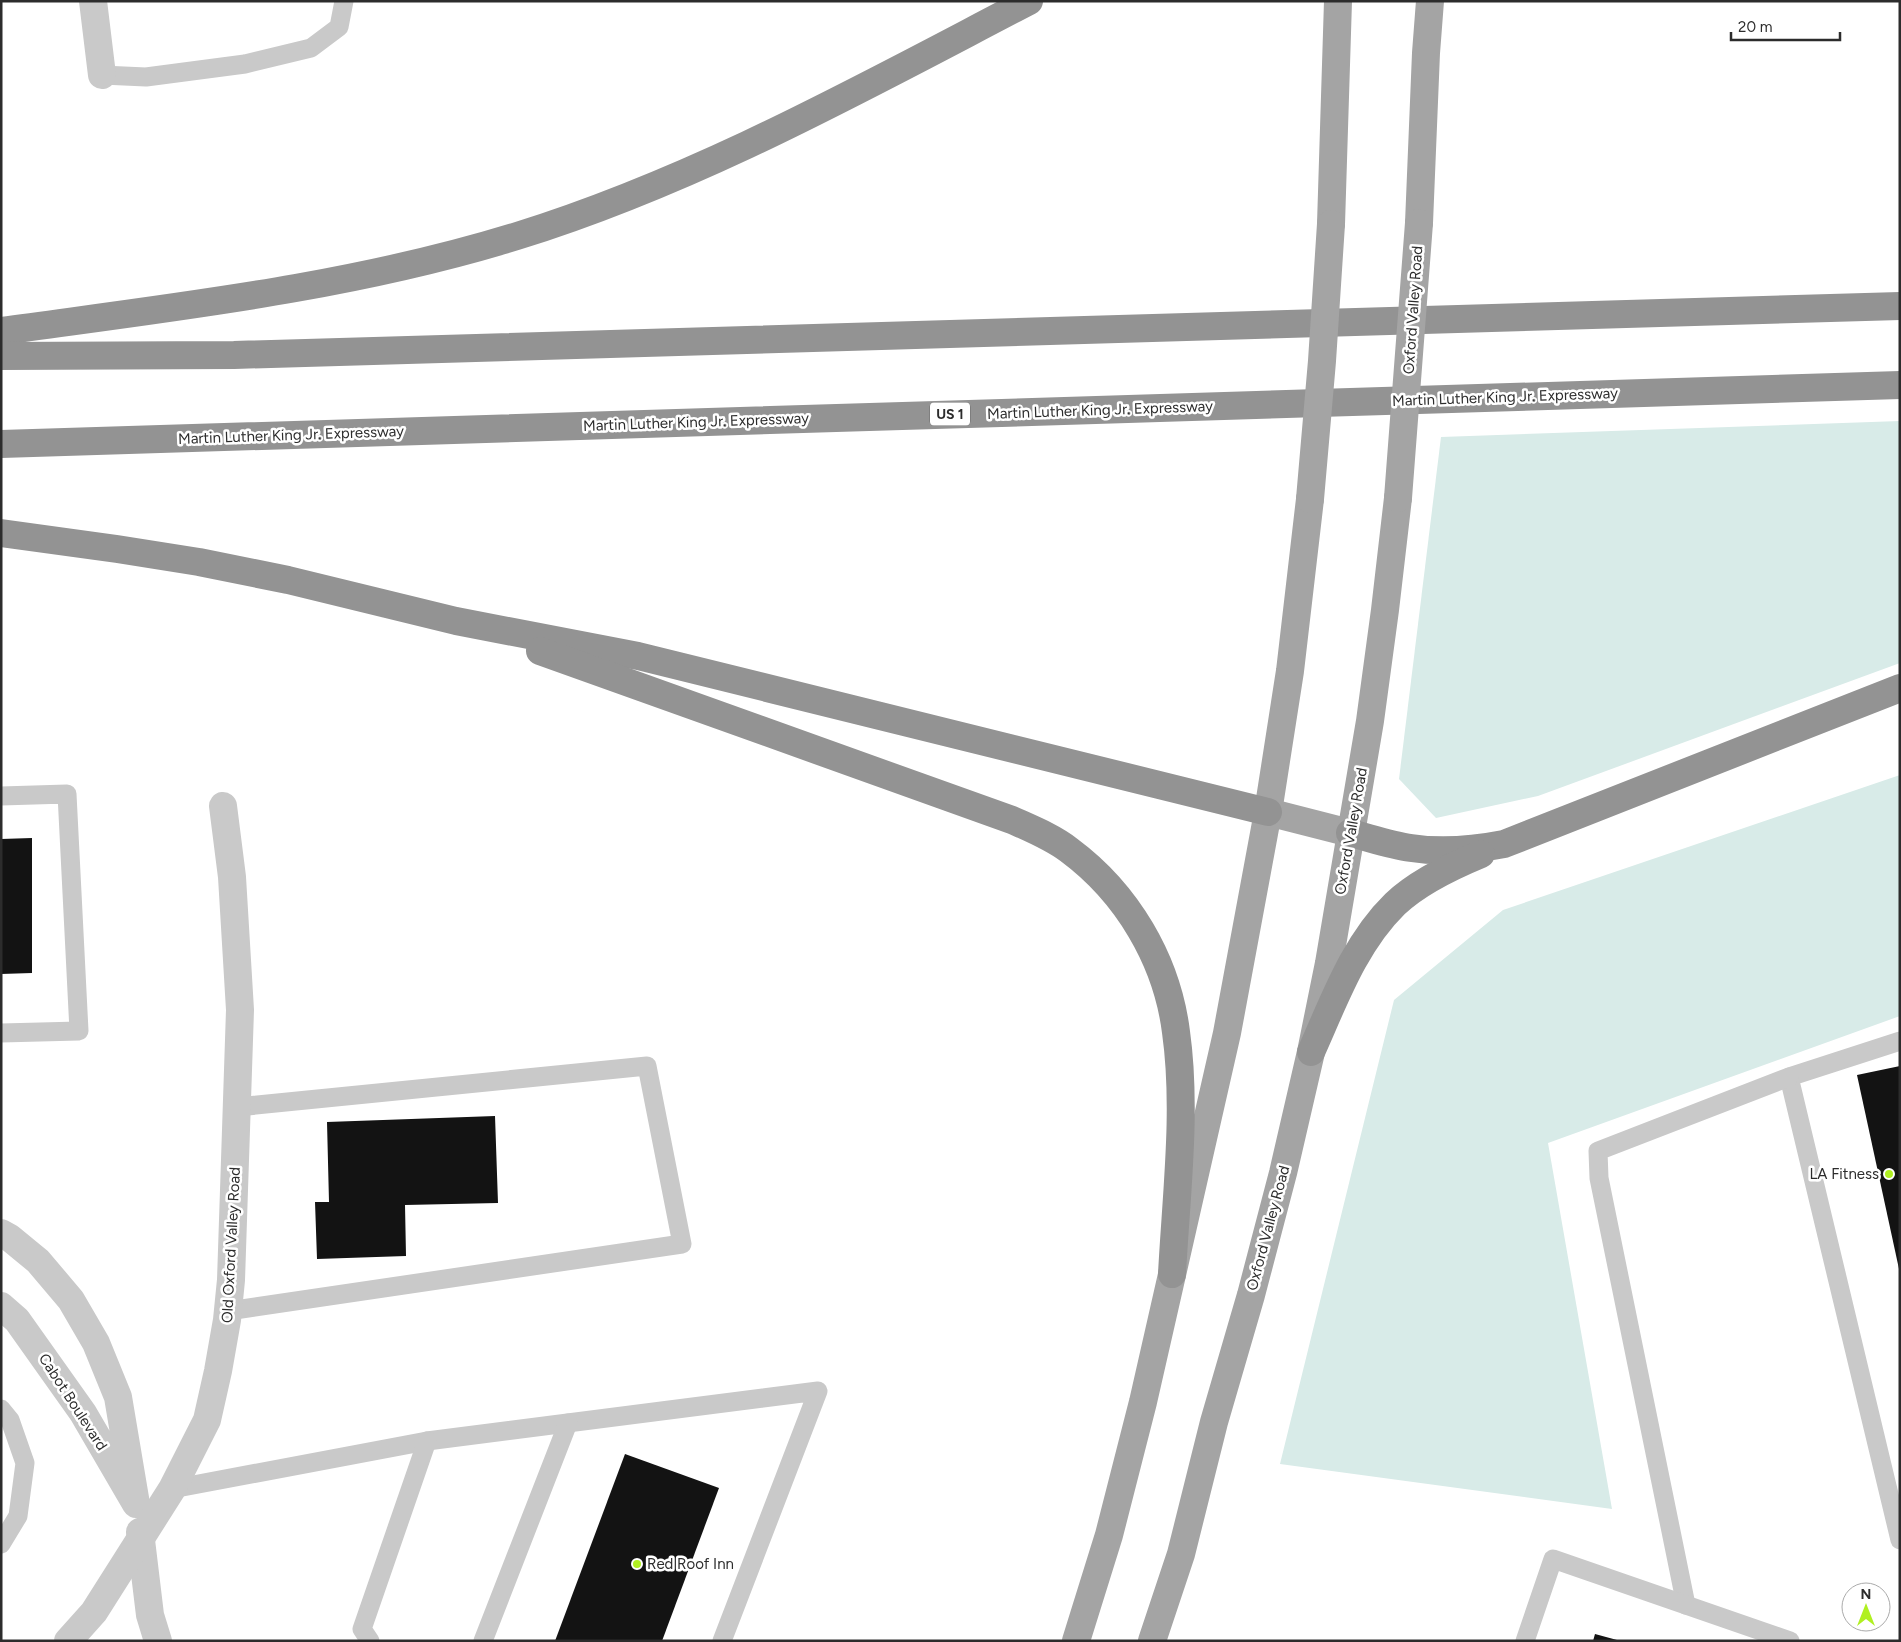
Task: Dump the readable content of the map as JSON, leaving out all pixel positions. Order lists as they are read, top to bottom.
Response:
{
  "streets": {
    "highway": ["Martin Luther King Jr. Expressway", "US 1"],
    "main road": ["Oxford Valley Road"],
    "street": ["Old Oxford Valley Road", "Cabot Boulevard"]
  },
  "crossings": [
    ["Old Oxford Valley Road", "Cabot Boulevard"]
  ],
  "places": ["LA Fitness", "Red Roof Inn"],
  "scale_bar": "20 m",
  "north": "top"
}
